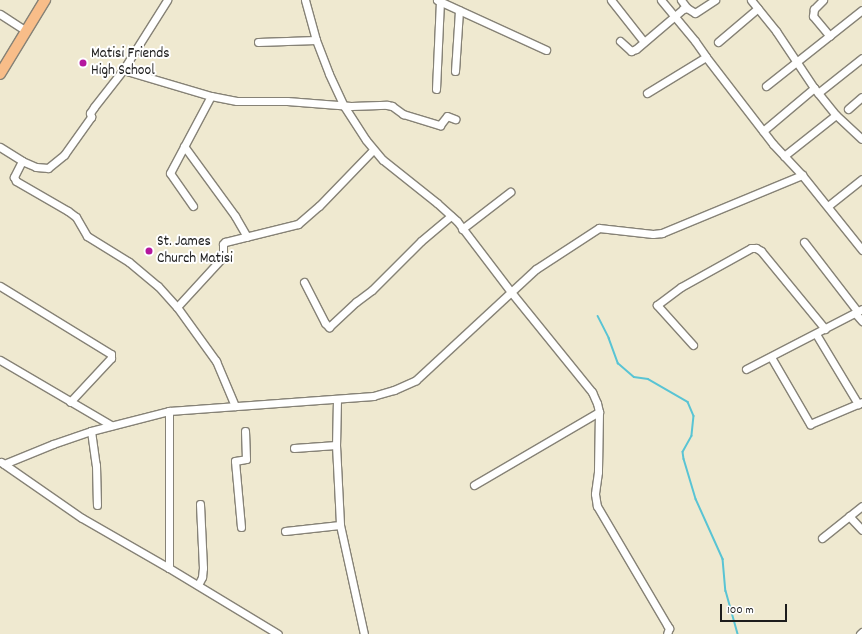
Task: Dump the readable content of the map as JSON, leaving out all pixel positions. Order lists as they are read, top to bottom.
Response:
{
  "places": ["Matisi Friends High School", "St. James Church Matisi"],
  "scale_bar": "100 m"
}
